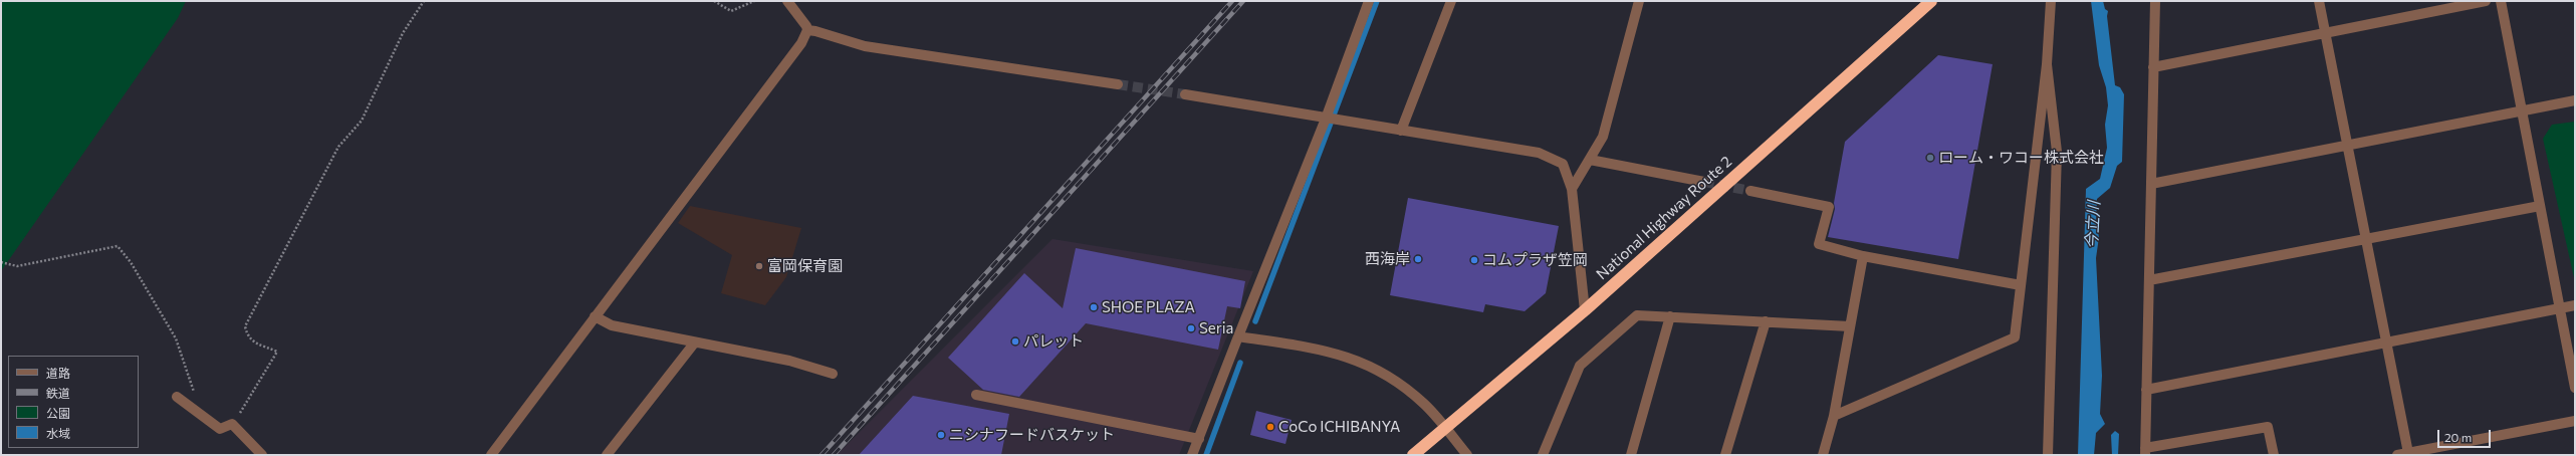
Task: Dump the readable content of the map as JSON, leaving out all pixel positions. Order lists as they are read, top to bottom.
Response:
{
  "streets": {
    "highway": ["National Highway Route 2"]
  },
  "water": ["今立川"],
  "places": [
    "ローム・ワコー株式会社",
    "西海岸",
    "コムプラザ笠岡",
    "富岡保育園",
    "SHOE PLAZA",
    "Seria",
    "パレット",
    "CoCo ICHIBANYA",
    "ニシナフードバスケット"
  ],
  "legend": [
    "道路",
    "鉄道",
    "公園",
    "水域"
  ],
  "scale_bar": "20 m"
}
